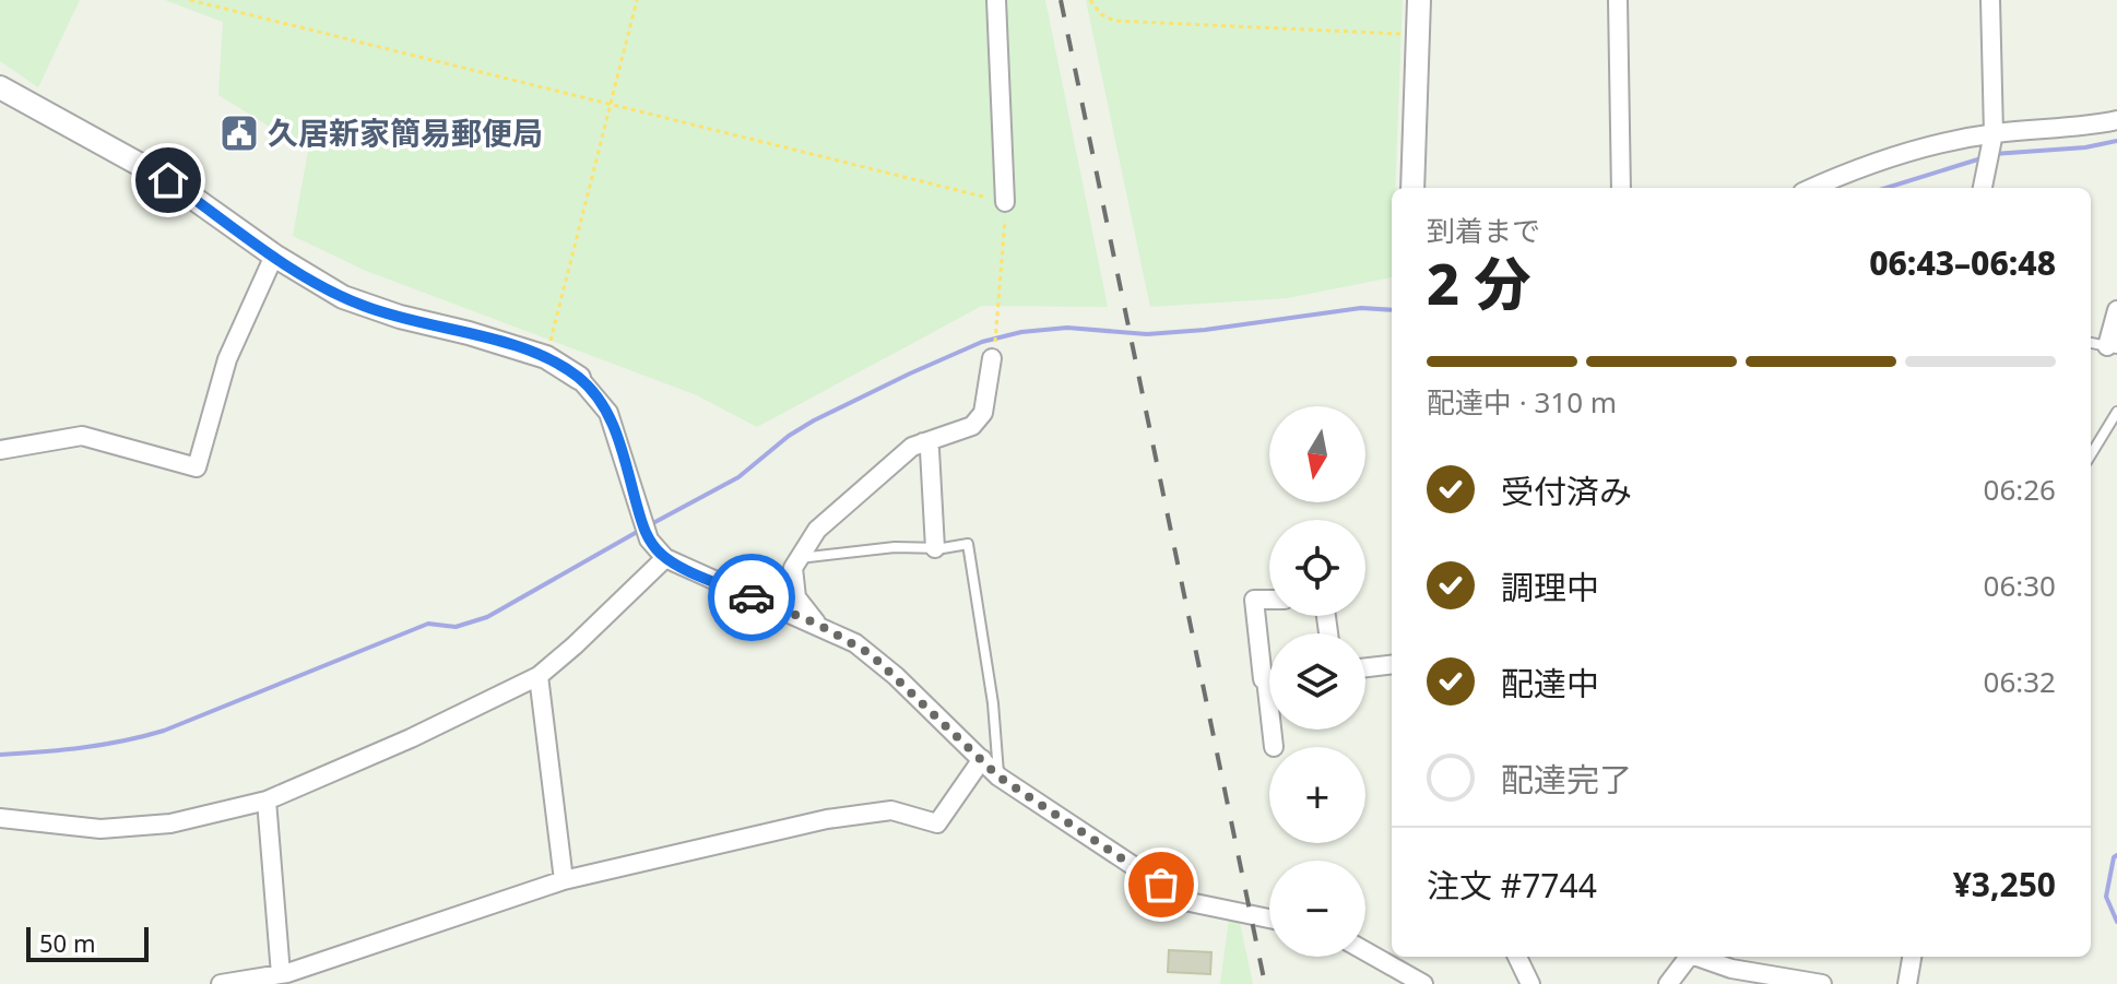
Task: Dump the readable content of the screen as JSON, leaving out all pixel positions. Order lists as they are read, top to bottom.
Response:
{
  "places": {
    "public building": ["久居新家簡易郵便局"]
  },
  "scale_bar": "50 m",
  "north": "bottom",
  "page": {
    "heading": ["2 分", "到着まで", "06:43–06:48"],
    "panel": ["注文 #7744", "¥3,250"],
    "bar": "配達中 · 310 m",
    "map_buttons": ["+", "−"],
    "list": [
      ["受付済み", "06:26"],
      ["調理中", "06:30"],
      ["配達中", "06:32"],
      "配達完了"
    ],
    "scale": "50 m"
  }
}
